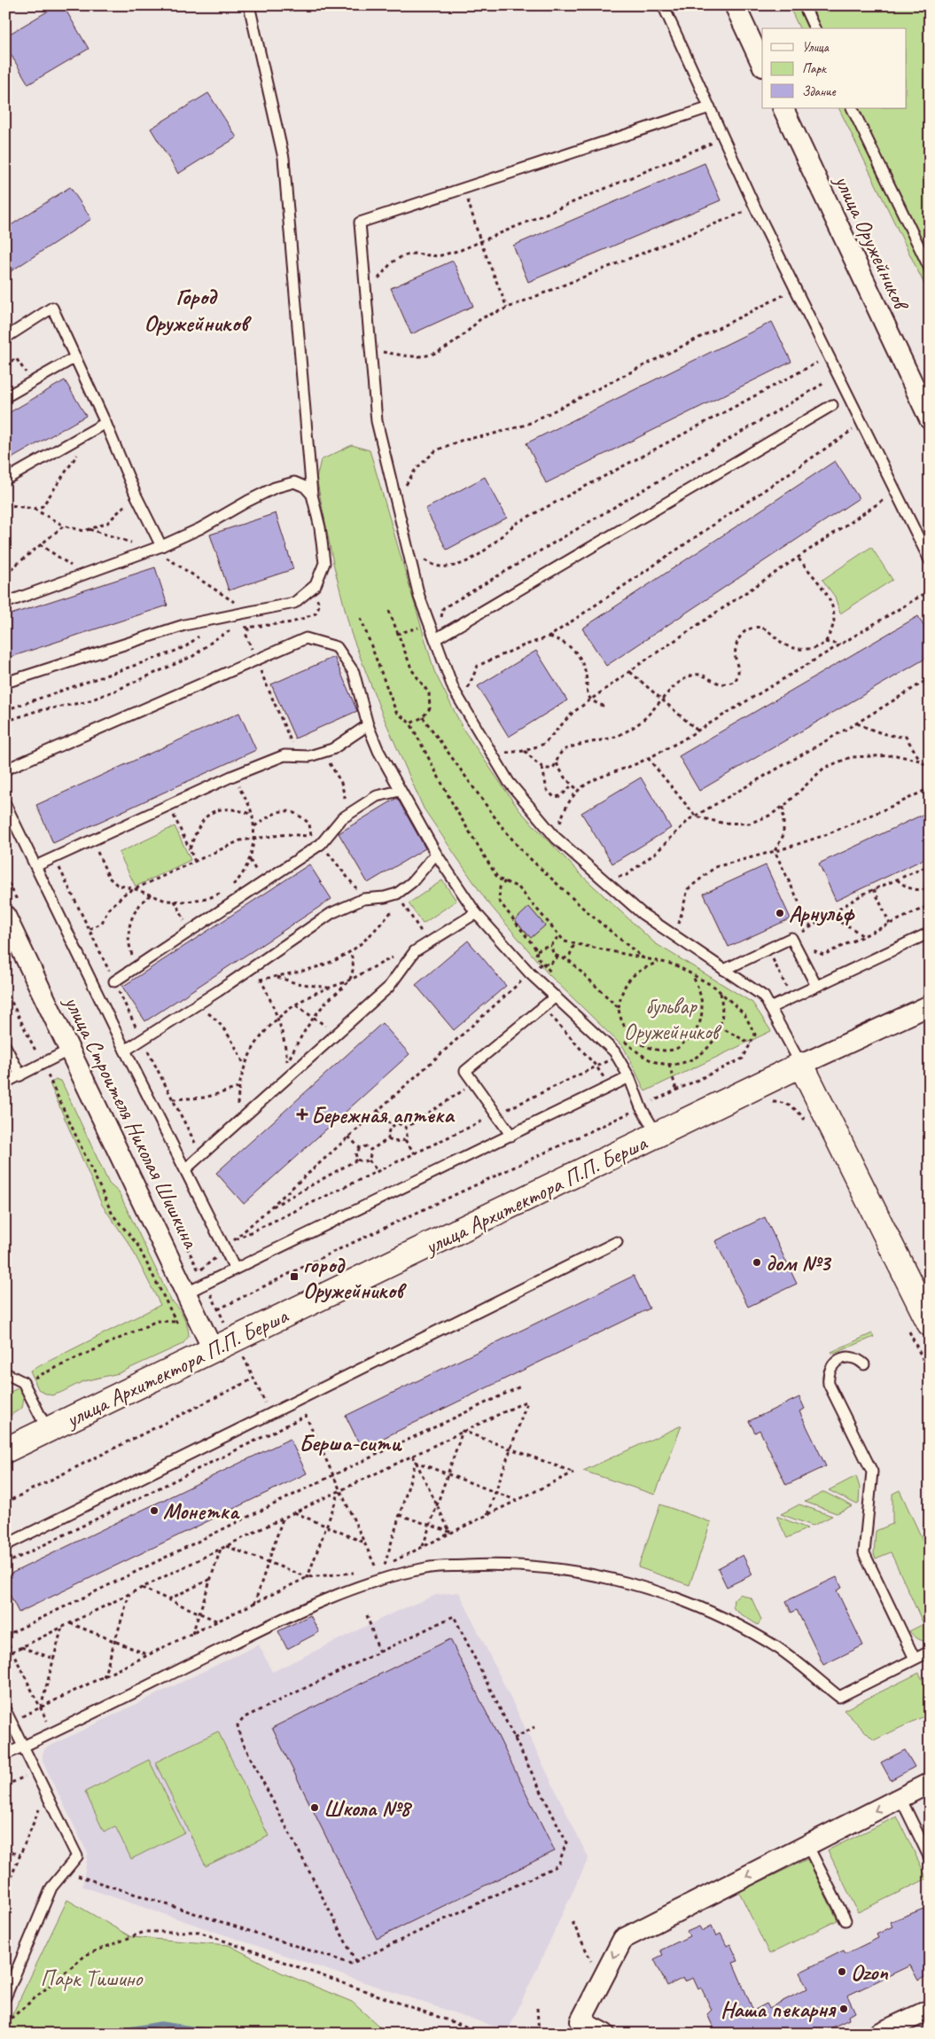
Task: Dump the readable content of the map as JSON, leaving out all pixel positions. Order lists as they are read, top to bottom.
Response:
{
  "streets": {
    "street": ["улица Оружейников", "улица Строителя Николая Шишкина", "улица Архитектора П.П. Берша"]
  },
  "crossings": [
    ["улица Строителя Николая Шишкина", "улица Архитектора П.П. Берша"]
  ],
  "districts": ["Город Оружейников", "Берша-сити"],
  "parks": ["бульвар Оружейников", "Парк Тишино"],
  "places": {
    "other": [
      "Арнульф",
      "дом №3",
      "Монетка",
      "Школа №8",
      "Ozon",
      "Наша пекарня"
    ],
    "health": ["Бережная аптека"],
    "transit": ["город Оружейников"]
  },
  "legend": ["Улица", "Парк", "Здание"]
}
